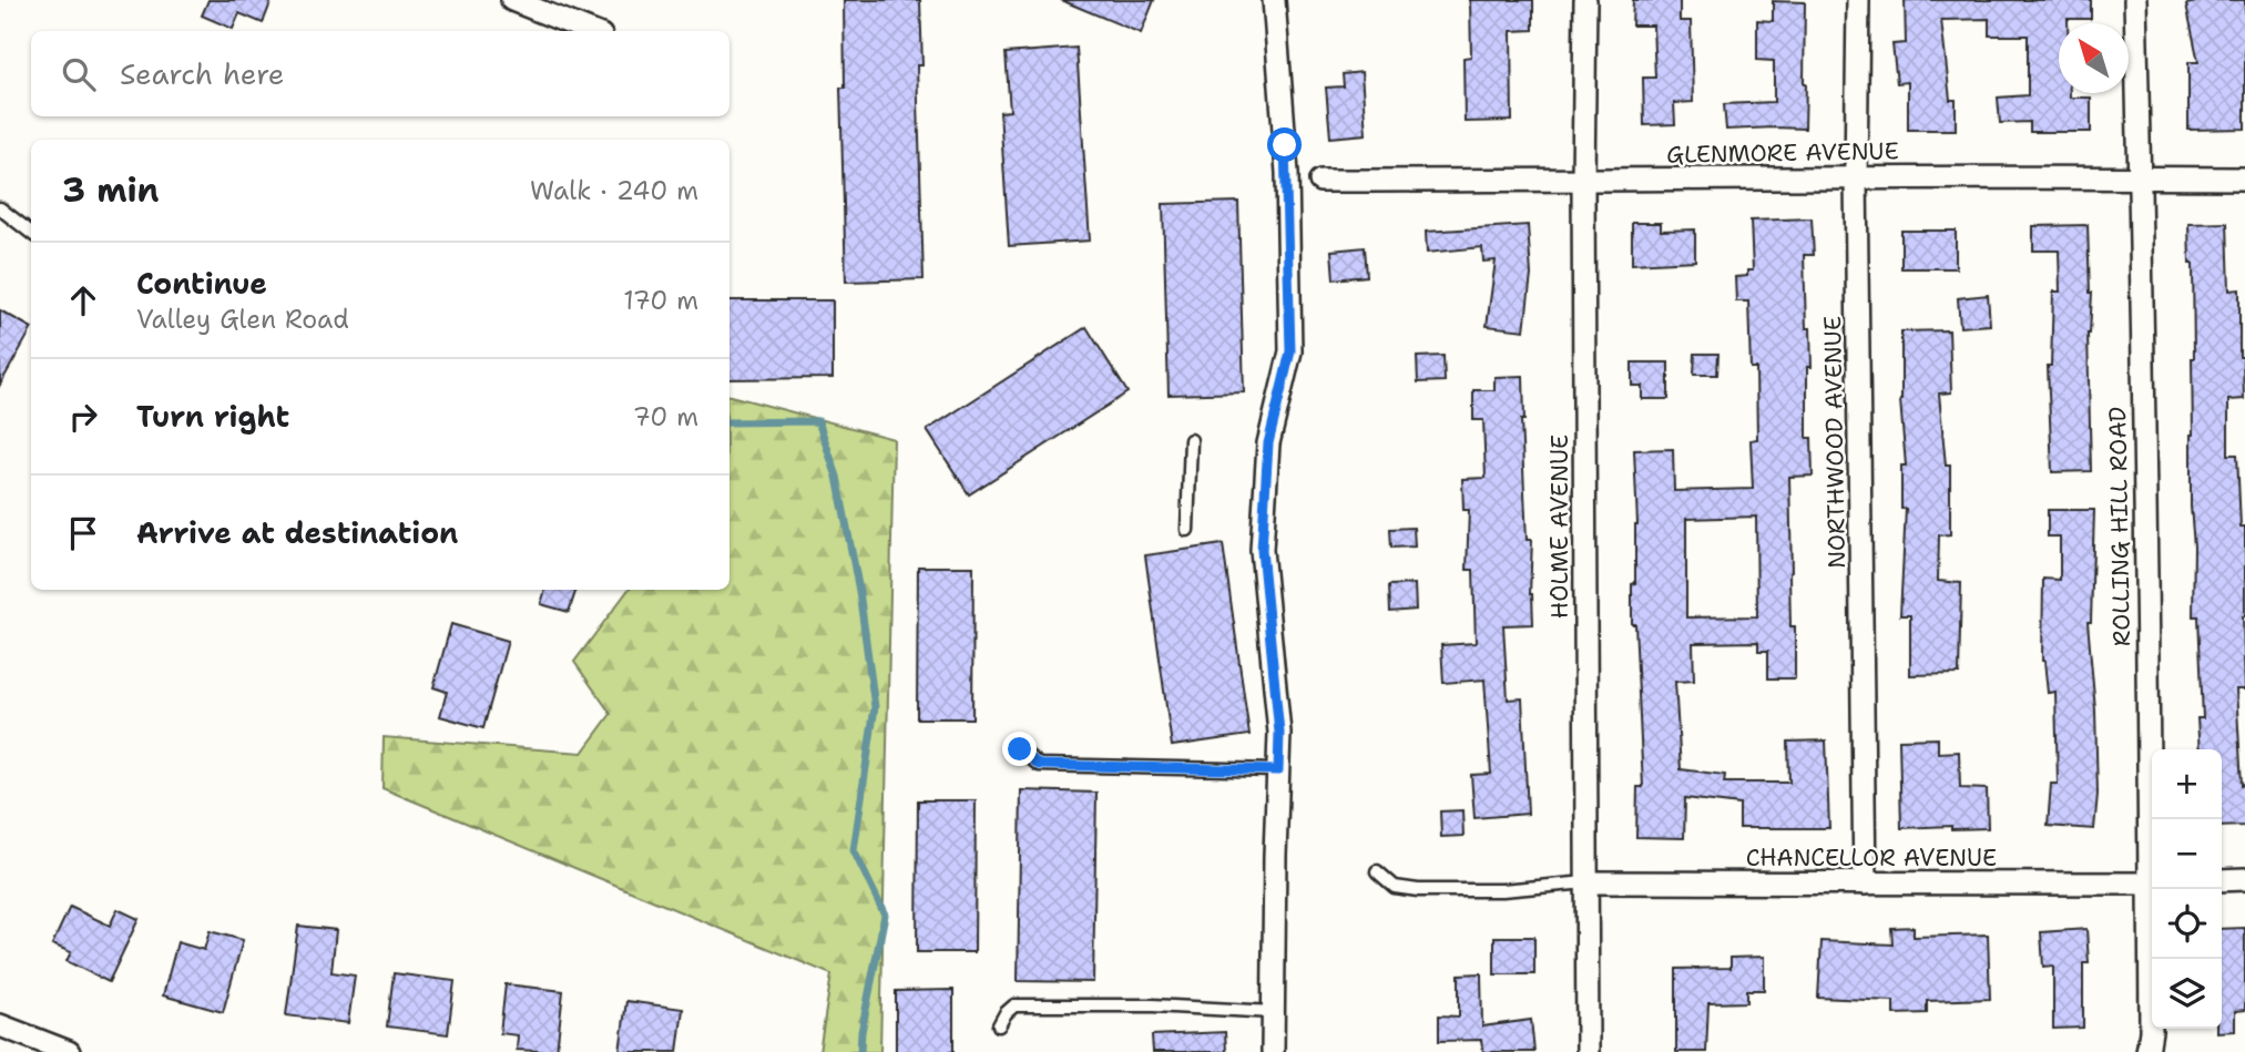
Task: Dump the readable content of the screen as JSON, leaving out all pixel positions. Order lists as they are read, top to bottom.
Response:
{
  "streets": {
    "street": [
      "GLENMORE AVENUE",
      "NORTHWOOD AVENUE",
      "HOLME AVENUE",
      "ROLLING HILL ROAD",
      "CHANCELLOR AVENUE"
    ]
  },
  "crossings": [
    ["GLENMORE AVENUE", "NORTHWOOD AVENUE"],
    ["GLENMORE AVENUE", "HOLME AVENUE"],
    ["GLENMORE AVENUE", "ROLLING HILL ROAD"],
    ["NORTHWOOD AVENUE", "CHANCELLOR AVENUE"],
    ["HOLME AVENUE", "CHANCELLOR AVENUE"]
  ],
  "north": "top left",
  "page": {
    "search": "Search here",
    "heading": ["3 min", "Walk · 240 m"],
    "list": [
      ["Continue", "Valley Glen Road", "170 m"],
      ["Turn right", "70 m"],
      "Arrive at destination"
    ],
    "map_buttons": ["+", "−"]
  }
}
